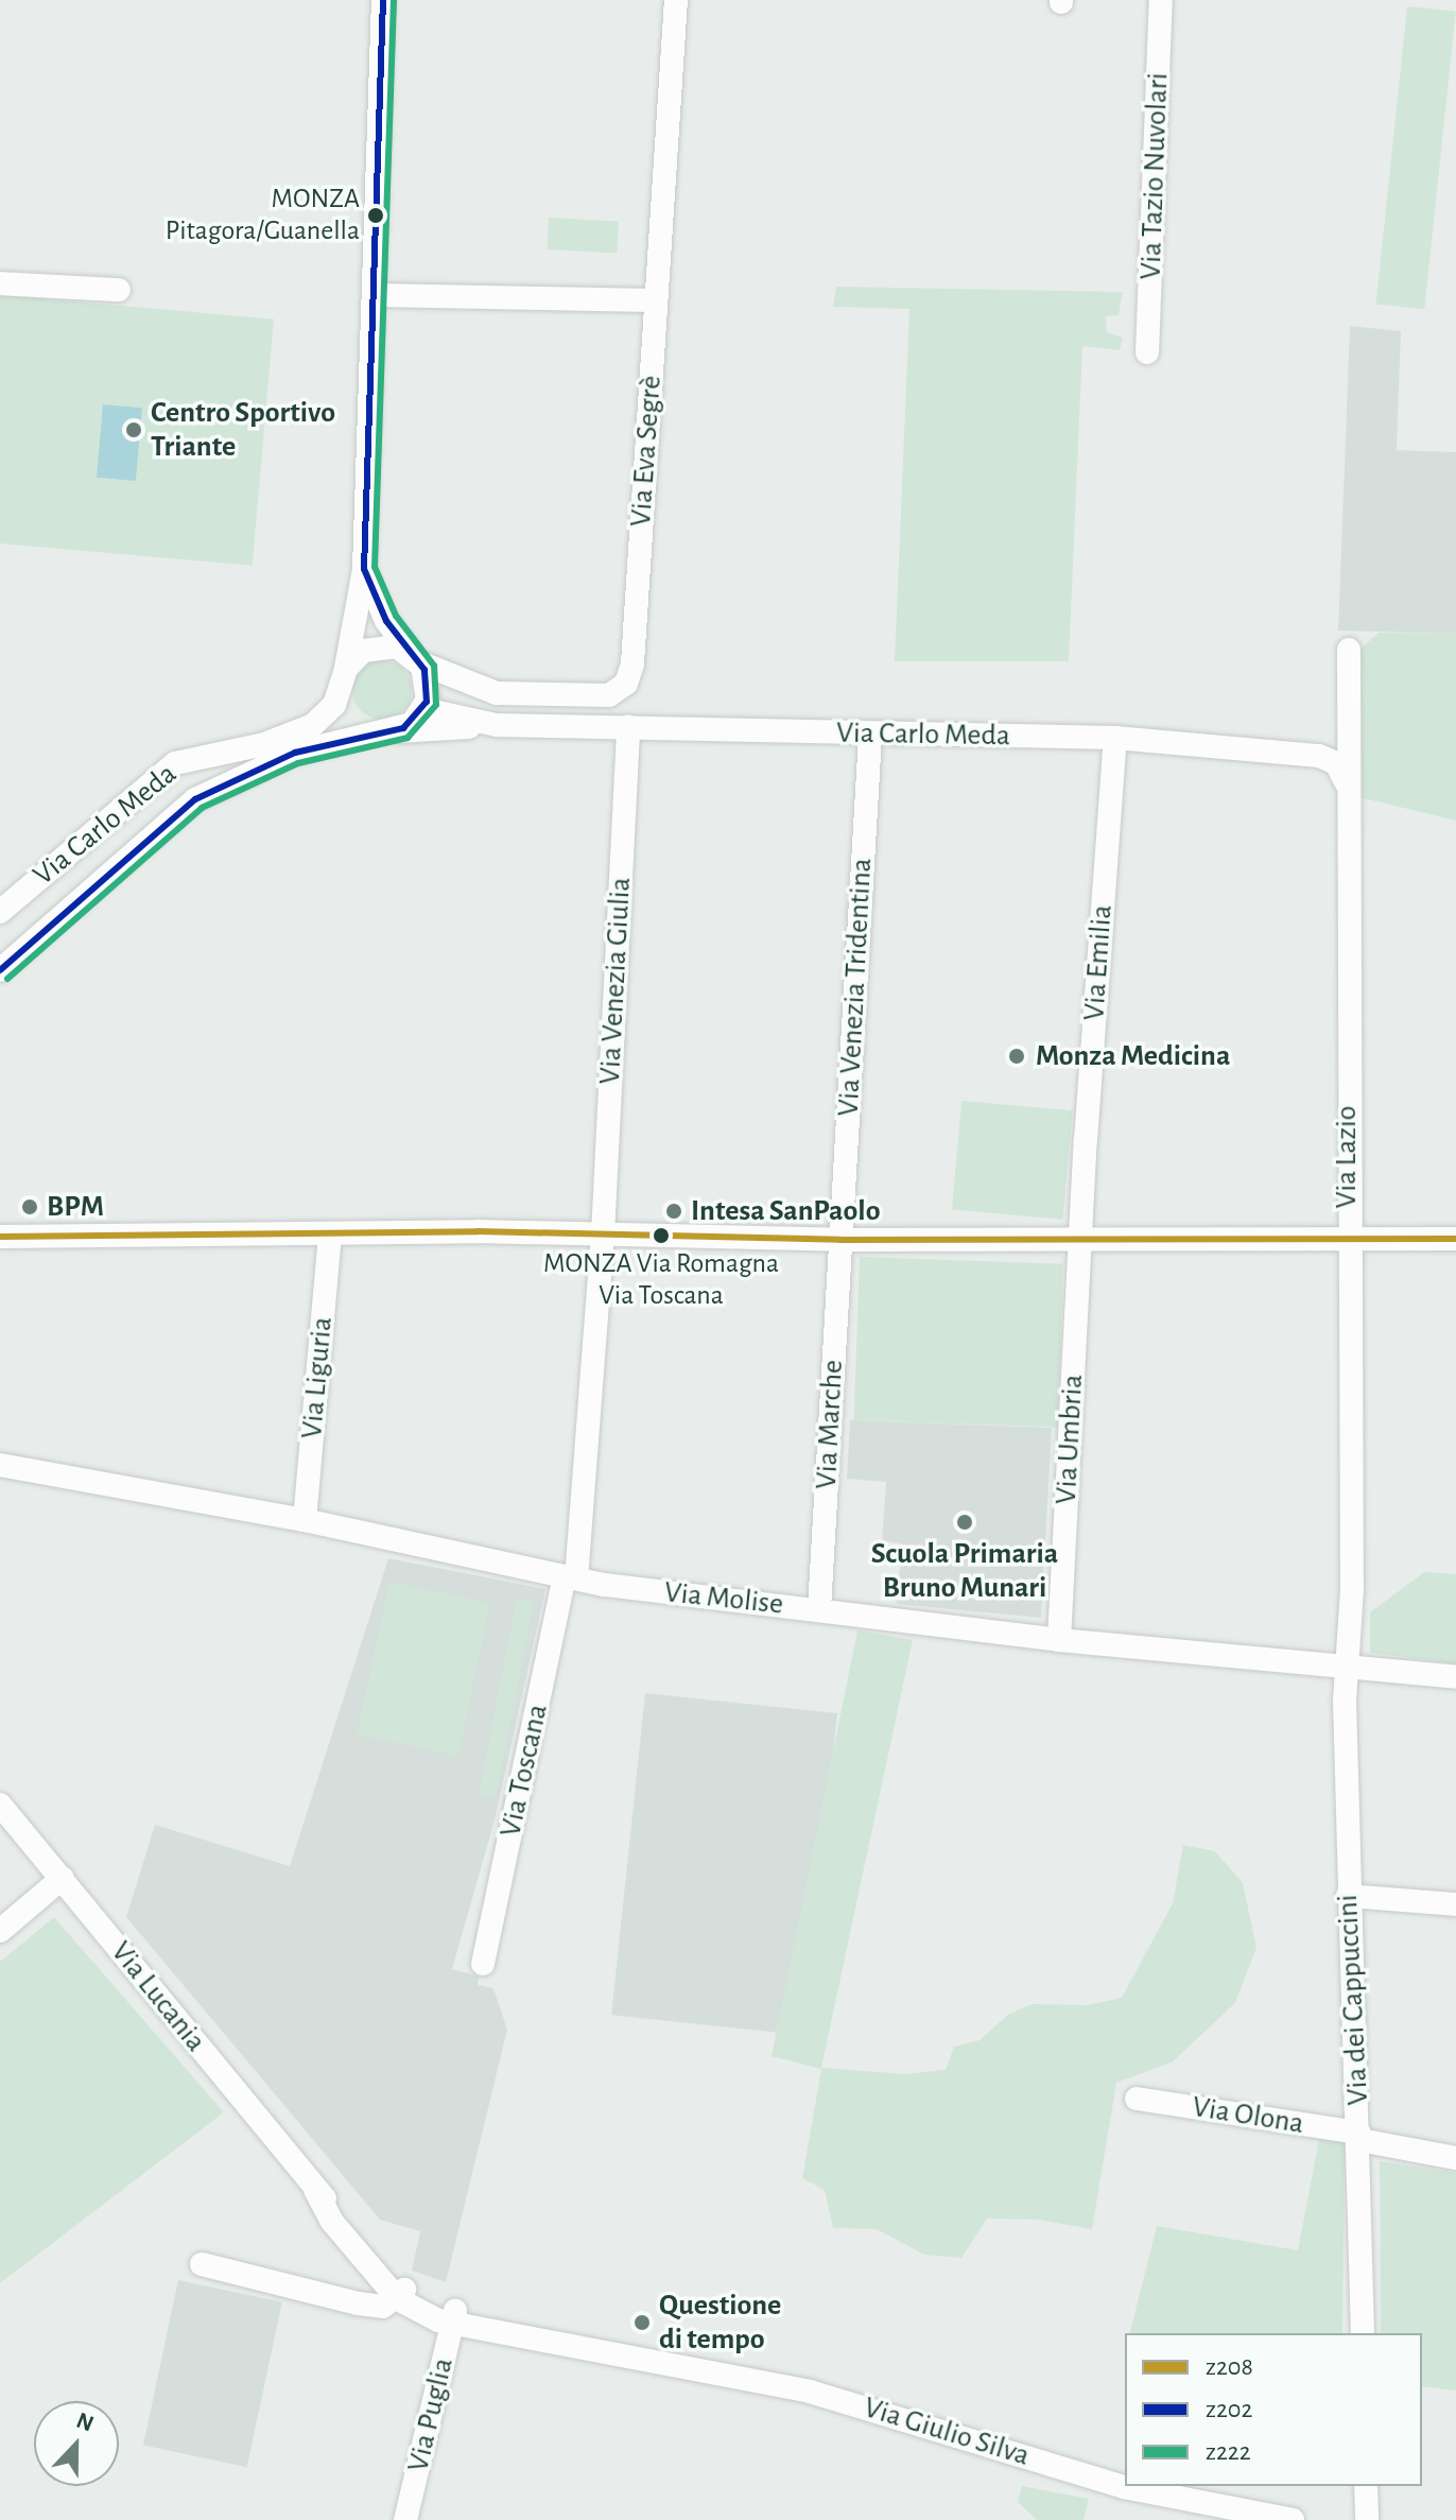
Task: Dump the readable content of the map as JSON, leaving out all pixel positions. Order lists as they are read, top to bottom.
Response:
{
  "streets": {
    "street": [
      "Via Tazio Nuvolari",
      "Via Eva Segrè",
      "Via Carlo Meda",
      "Via Emilia",
      "Via Venezia Giulia",
      "Via Venezia Tridentina",
      "Via Lazio",
      "Via Liguria",
      "Via Marche",
      "Via Umbria",
      "Via Molise",
      "Via Toscana",
      "Via Lucania",
      "Via dei Cappuccini",
      "Via Olona",
      "Via Puglia",
      "Via Giulio Silva"
    ]
  },
  "crossings": [
    ["Via Eva Segrè", "Via Carlo Meda"],
    ["Via Carlo Meda", "Via Emilia"],
    ["Via Carlo Meda", "Via Venezia Giulia"],
    ["Via Carlo Meda", "Via Venezia Tridentina"],
    ["Via Carlo Meda", "Via Lazio"],
    ["Via Emilia", "Via Umbria"],
    ["Via Venezia Giulia", "Via Toscana"],
    ["Via Venezia Tridentina", "Via Marche"],
    ["Via Lazio", "Via Molise"],
    ["Via Lazio", "Via dei Cappuccini"],
    ["Via Liguria", "Via Molise"],
    ["Via Marche", "Via Molise"],
    ["Via Umbria", "Via Molise"],
    ["Via Molise", "Via Toscana"],
    ["Via Molise", "Via dei Cappuccini"],
    ["Via Lucania", "Via Giulio Silva"],
    ["Via dei Cappuccini", "Via Olona"],
    ["Via Puglia", "Via Giulio Silva"]
  ],
  "places": [
    "MONZA Pitagora/Guanella",
    "Centro Sportivo Triante",
    "Monza Medicina",
    "BPM",
    "Intesa SanPaolo",
    "MONZA Via Romagna Via Toscana",
    "Scuola Primaria Bruno Munari",
    "Questione di tempo"
  ],
  "lines": ["transit line z202", "transit line z222", "transit line z208"],
  "legend": ["z208", "z202", "z222"],
  "north": "top"
}
